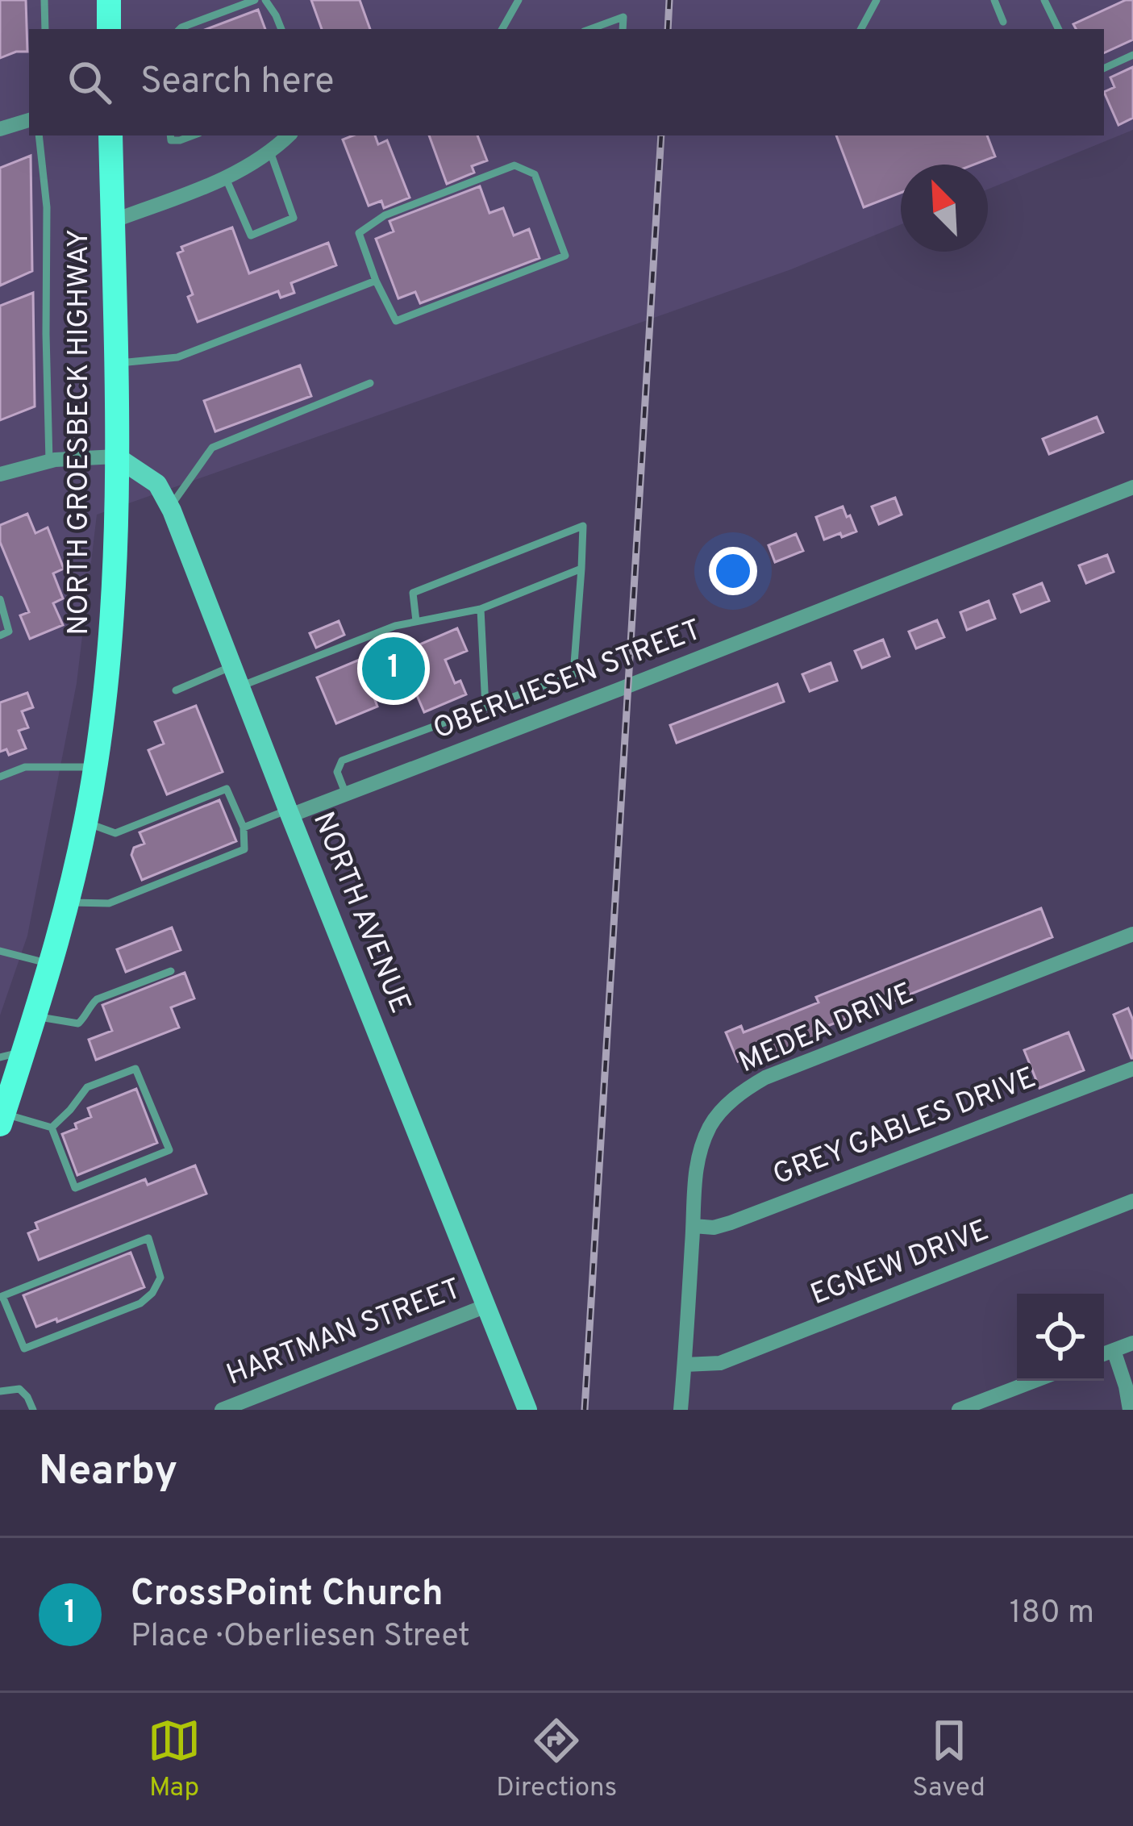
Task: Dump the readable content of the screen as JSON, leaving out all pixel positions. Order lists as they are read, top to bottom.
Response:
{
  "streets": {
    "main road": ["NORTH GROESBECK HIGHWAY", "NORTH AVENUE"],
    "street": [
      "OBERLIESEN STREET",
      "MEDEA DRIVE",
      "GREY GABLES DRIVE",
      "EGNEW DRIVE",
      "HARTMAN STREET"
    ]
  },
  "crossings": [
    ["NORTH GROESBECK HIGHWAY", "NORTH AVENUE"],
    ["OBERLIESEN STREET", "NORTH AVENUE"],
    ["NORTH AVENUE", "HARTMAN STREET"],
    ["MEDEA DRIVE", "GREY GABLES DRIVE"],
    ["MEDEA DRIVE", "EGNEW DRIVE"]
  ],
  "north": "top left",
  "page": {
    "search": "Search here",
    "pins": "1",
    "heading": "Nearby",
    "list": [
      {
        "mark": "1",
        "name": "CrossPoint Church",
        "note": "Place · Oberliesen Street",
        "value": "180 m"
      }
    ],
    "nav": ["Map", "Directions", "Saved"]
  }
}
